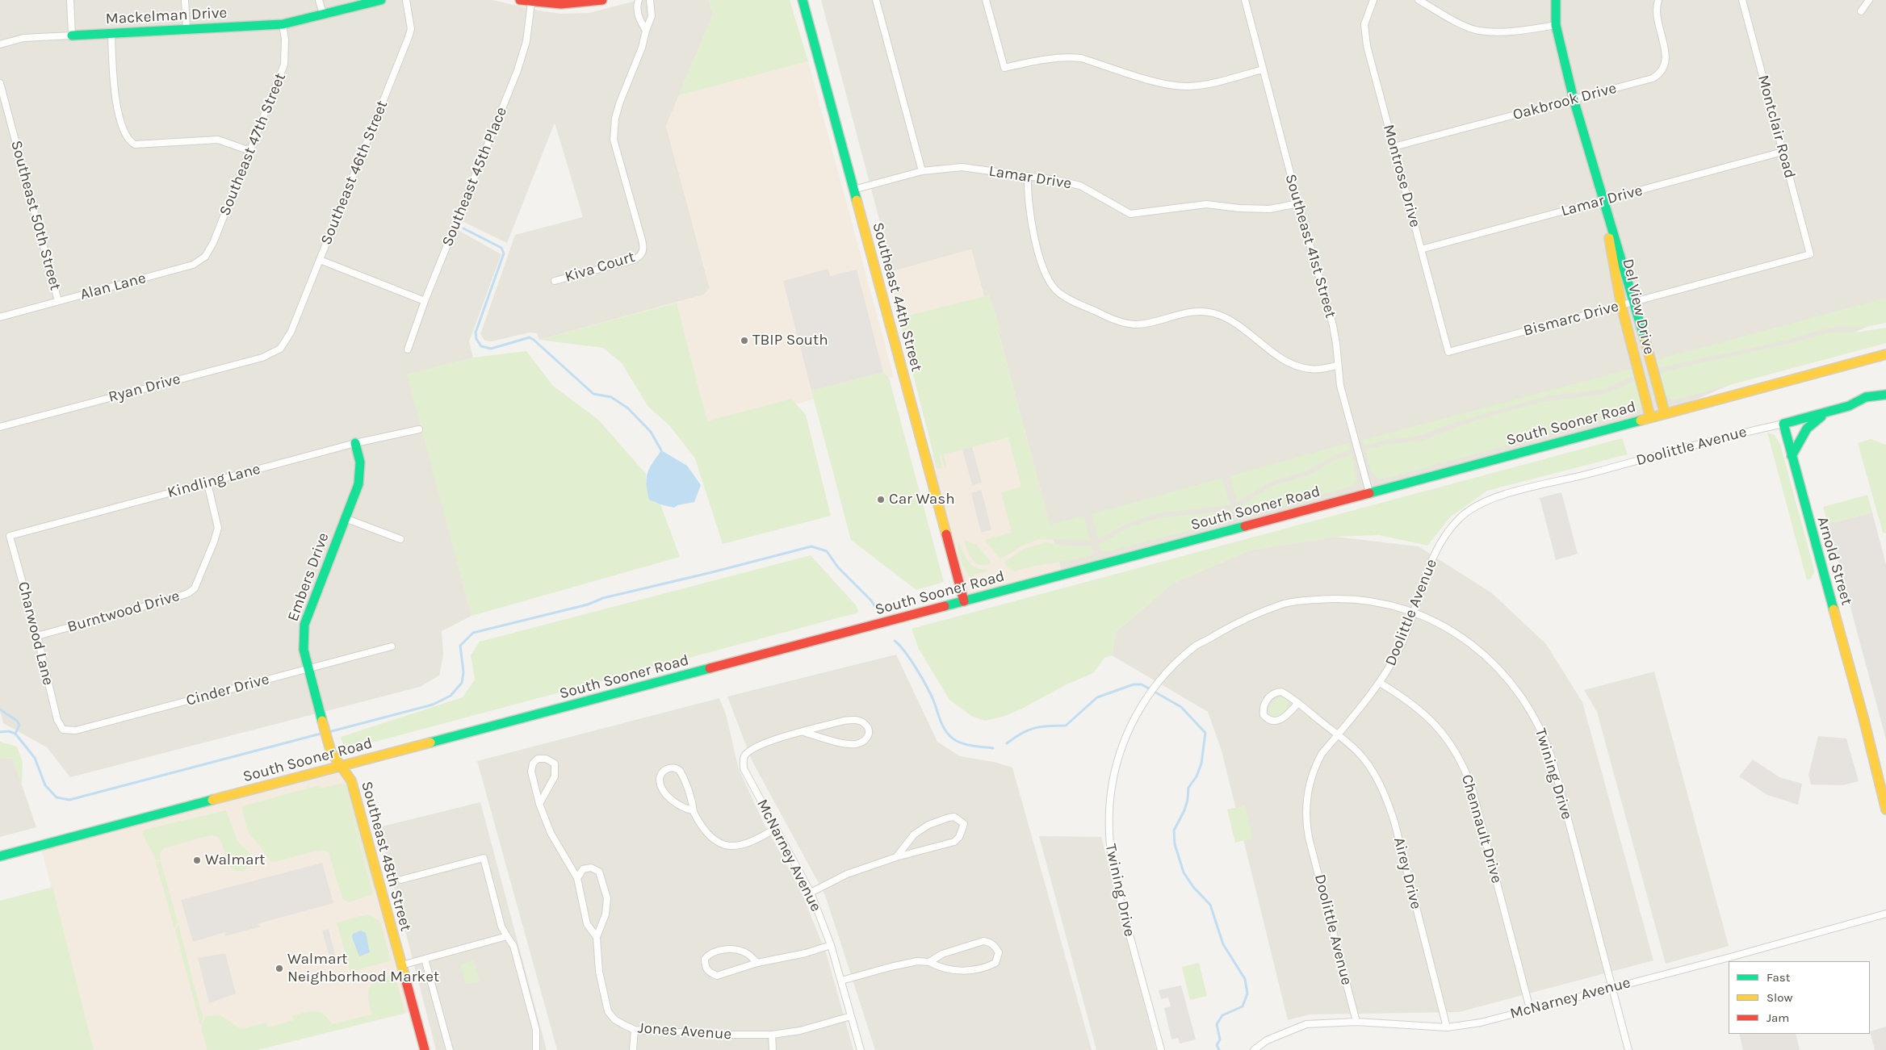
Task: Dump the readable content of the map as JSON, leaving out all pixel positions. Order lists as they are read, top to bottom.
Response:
{
  "streets": {
    "main road": [
      "Mackelman Drive",
      "Southeast 44th Street",
      "Del View Drive",
      "South Sooner Road",
      "Arnold Street",
      "Embers Drive",
      "Southeast 48th Street"
    ],
    "street": [
      "Oakbrook Drive",
      "Montclair Road",
      "Southeast 47th Street",
      "Southeast 46th Street",
      "Montrose Drive",
      "Southeast 45th Place",
      "Lamar Drive",
      "Southeast 50th Street",
      "Southeast 41st Street",
      "Kiva Court",
      "Alan Lane",
      "Bismarc Drive",
      "Ryan Drive",
      "Doolittle Avenue",
      "Kindling Lane",
      "Burntwood Drive",
      "Charwood Lane",
      "Cinder Drive",
      "Twining Drive",
      "Chennault Drive",
      "McNarney Avenue",
      "Airey Drive",
      "Jones Avenue"
    ]
  },
  "crossings": [
    ["Mackelman Drive", "Southeast 47th Street"],
    ["Oakbrook Drive", "Montrose Drive"],
    ["Oakbrook Drive", "Del View Drive"],
    ["Montclair Road", "Lamar Drive"],
    ["Montclair Road", "Bismarc Drive"],
    ["Southeast 47th Street", "Alan Lane"],
    ["Southeast 46th Street", "Ryan Drive"],
    ["Montrose Drive", "Lamar Drive"],
    ["Montrose Drive", "Bismarc Drive"],
    ["Lamar Drive", "Southeast 41st Street"],
    ["Lamar Drive", "Southeast 44th Street"],
    ["Lamar Drive", "Del View Drive"],
    ["Southeast 50th Street", "Alan Lane"],
    ["Southeast 41st Street", "South Sooner Road"],
    ["Southeast 44th Street", "South Sooner Road"],
    ["Del View Drive", "Bismarc Drive"],
    ["Del View Drive", "South Sooner Road"],
    ["South Sooner Road", "Embers Drive"],
    ["South Sooner Road", "Southeast 48th Street"],
    ["Doolittle Avenue", "Arnold Street"],
    ["Doolittle Avenue", "Twining Drive"],
    ["Doolittle Avenue", "Chennault Drive"],
    ["Doolittle Avenue", "McNarney Avenue"],
    ["Doolittle Avenue", "Airey Drive"],
    ["Kindling Lane", "Embers Drive"],
    ["Kindling Lane", "Burntwood Drive"],
    ["Kindling Lane", "Charwood Lane"],
    ["Embers Drive", "Cinder Drive"],
    ["Embers Drive", "Southeast 48th Street"],
    ["Burntwood Drive", "Charwood Lane"],
    ["Charwood Lane", "Cinder Drive"],
    ["Twining Drive", "McNarney Avenue"],
    ["Chennault Drive", "McNarney Avenue"],
    ["McNarney Avenue", "Airey Drive"],
    ["McNarney Avenue", "Jones Avenue"]
  ],
  "places": [
    "TBIP South",
    "Car Wash",
    "Walmart",
    "Walmart Neighborhood Market"
  ],
  "legend": ["Fast", "Slow", "Jam"]
}
